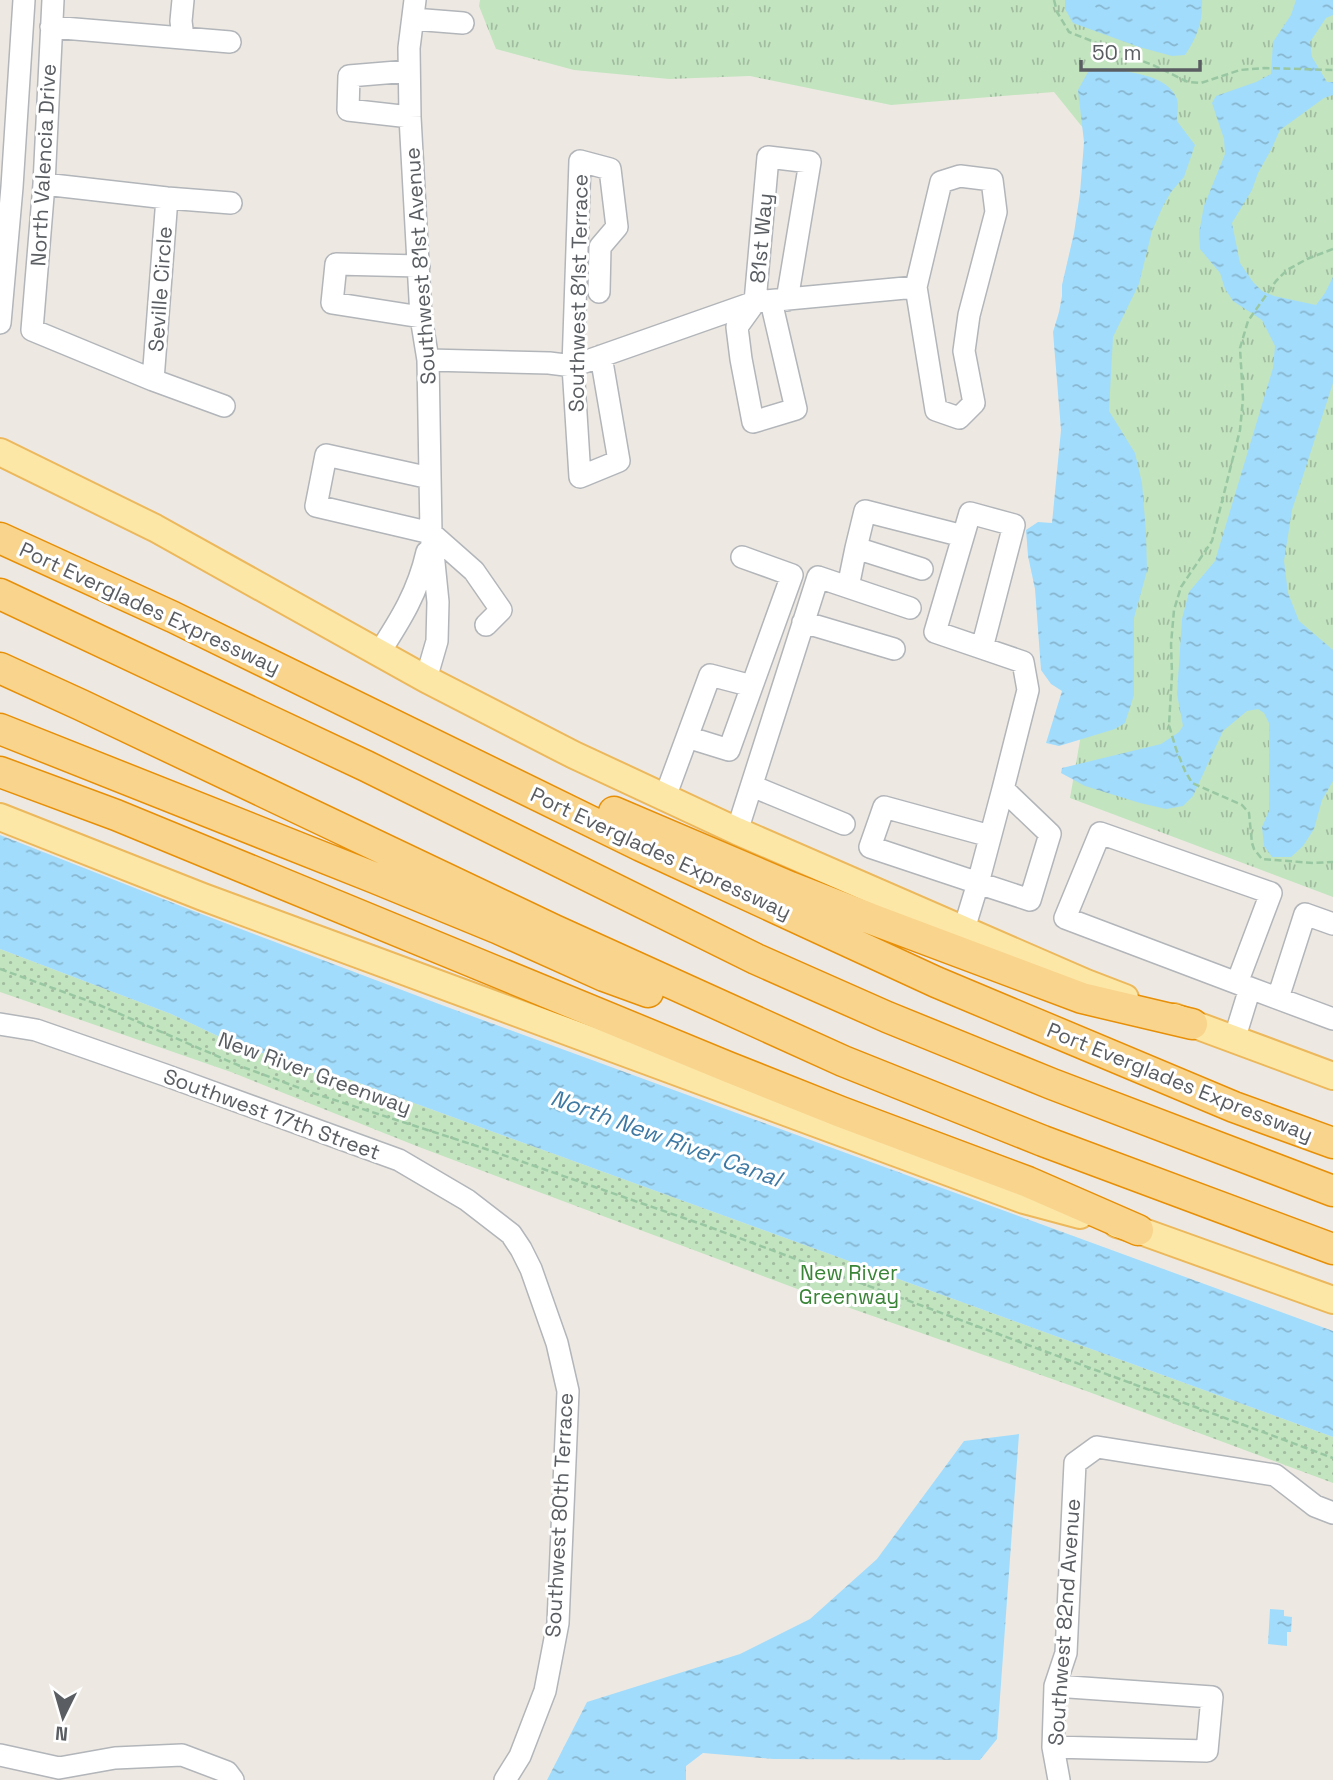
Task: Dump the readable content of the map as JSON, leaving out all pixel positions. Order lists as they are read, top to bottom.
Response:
{
  "streets": {
    "highway": ["Port Everglades Expressway"],
    "street": [
      "North Valencia Drive",
      "81st Way",
      "Southwest 81st Avenue",
      "Seville Circle",
      "Southwest 81st Terrace",
      "Southwest 17th Street",
      "Southwest 80th Terrace",
      "Southwest 82nd Avenue"
    ],
    "path": ["New River Greenway"]
  },
  "crossings": [
    ["North Valencia Drive", "Seville Circle"],
    ["Southwest 17th Street", "Southwest 80th Terrace"]
  ],
  "water": ["North New River Canal"],
  "parks": ["New River Greenway"],
  "scale_bar": "50 m",
  "north": "bottom"
}
